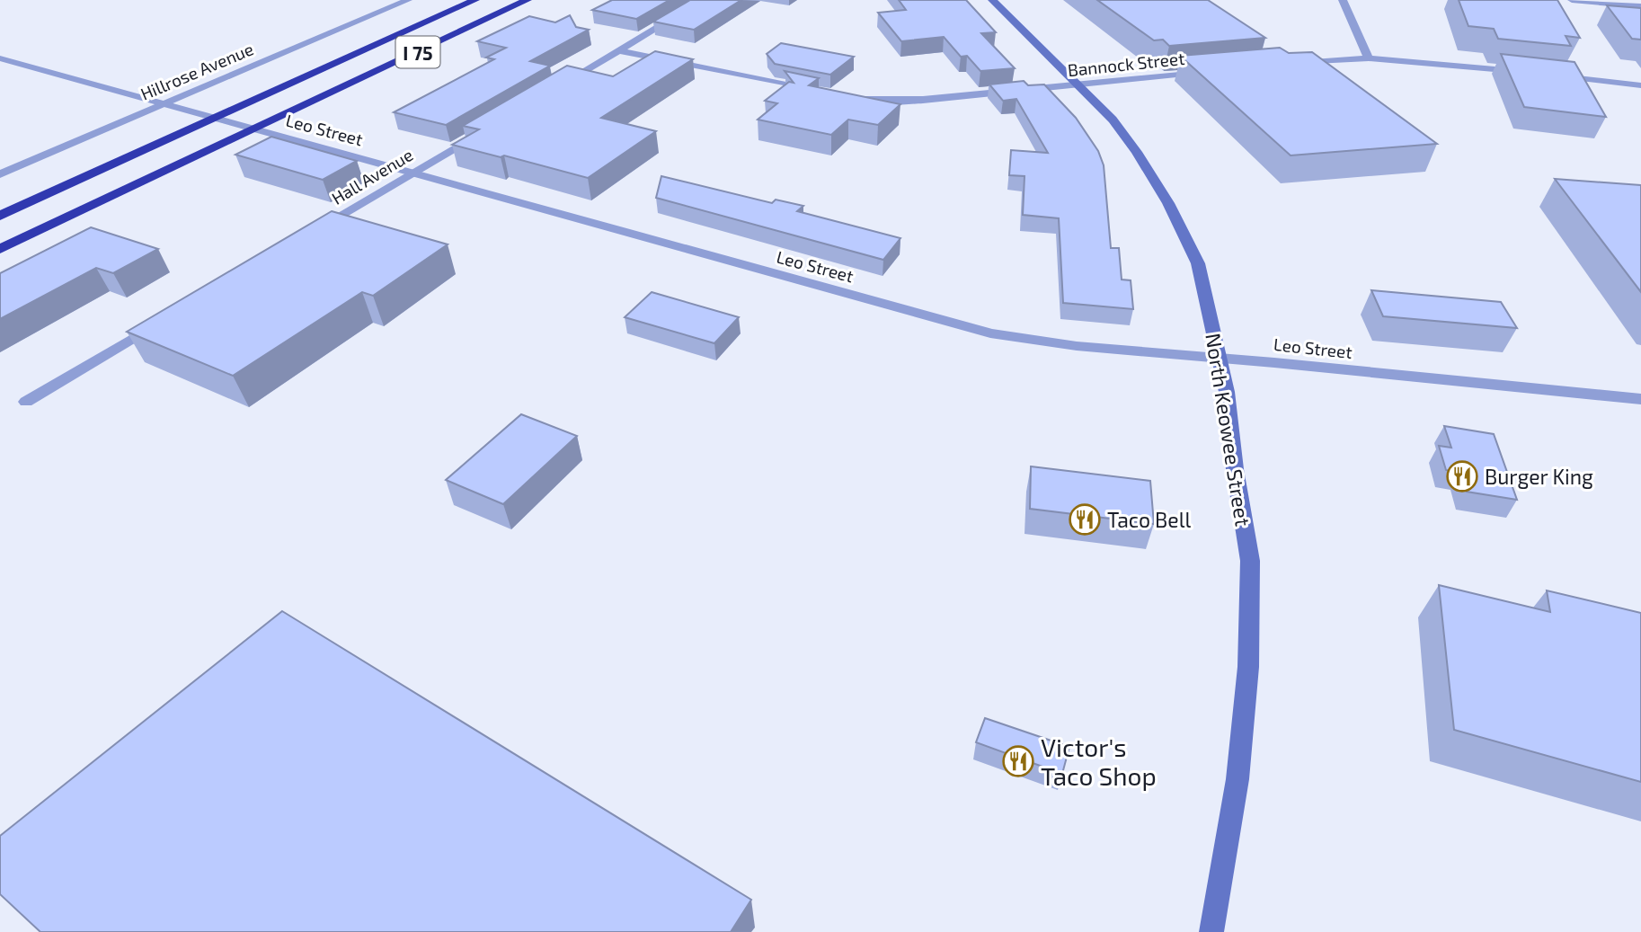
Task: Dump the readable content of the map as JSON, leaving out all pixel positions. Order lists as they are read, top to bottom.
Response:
{
  "streets": {
    "highway": ["I 75"],
    "main road": ["North Keowee Street"],
    "street": [
      "Bannock Street",
      "Hillrose Avenue",
      "Leo Street",
      "Hall Avenue"
    ]
  },
  "crossings": [
    ["Bannock Street", "North Keowee Street"],
    ["Hillrose Avenue", "Leo Street"],
    ["Leo Street", "Hall Avenue"],
    ["Leo Street", "North Keowee Street"]
  ],
  "places": {
    "restaurant": ["Burger King", "Taco Bell", "Victor's Taco Shop"]
  }
}
